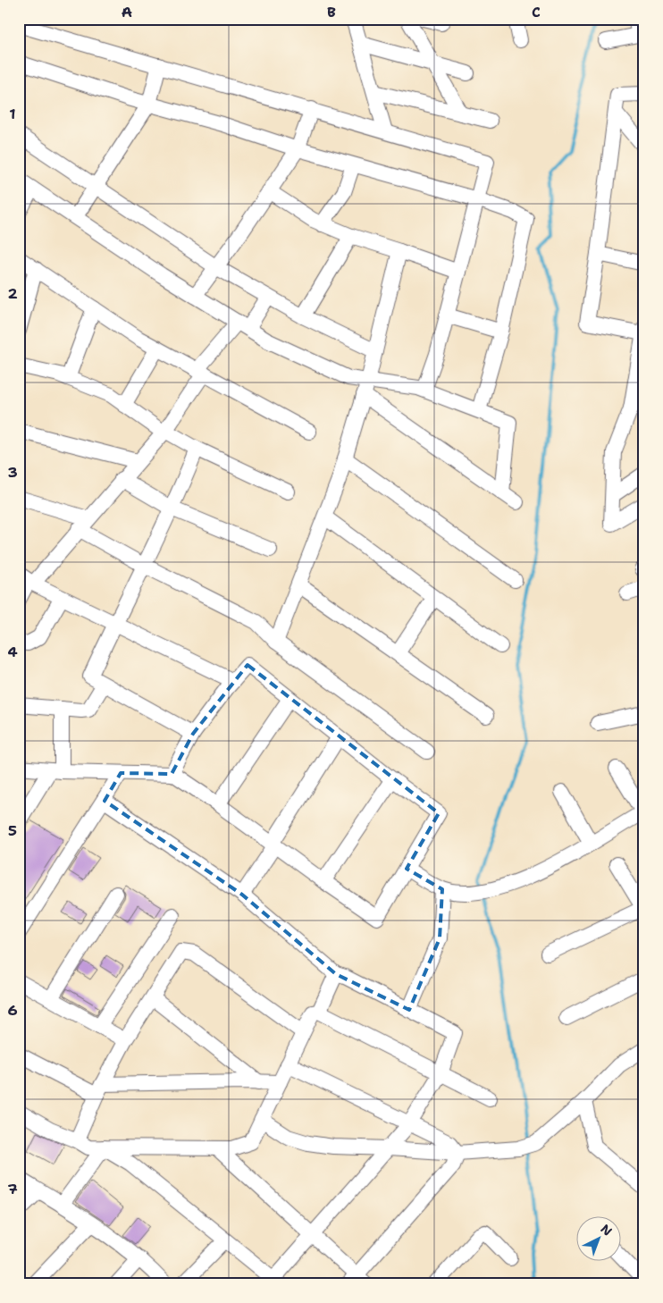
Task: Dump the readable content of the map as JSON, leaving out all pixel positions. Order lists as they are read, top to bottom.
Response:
{
  "north": "top right",
  "grid": {
    "columns": ["A", "B", "C"],
    "rows": [
      "1",
      "2",
      "3",
      "4",
      "5",
      "6",
      "7"
    ]
  }
}
